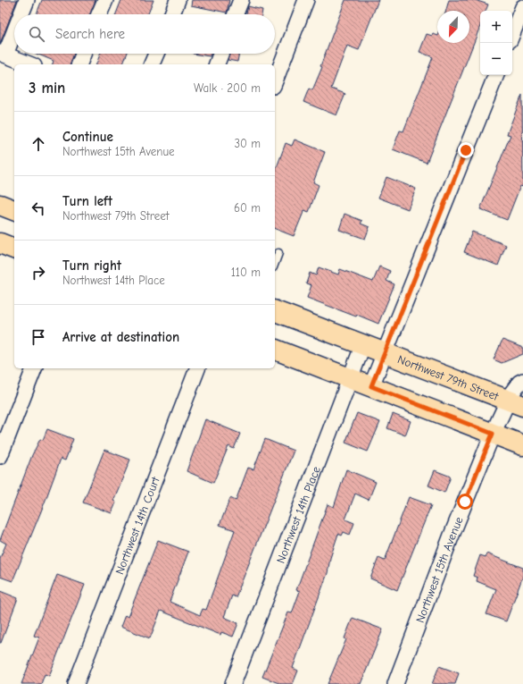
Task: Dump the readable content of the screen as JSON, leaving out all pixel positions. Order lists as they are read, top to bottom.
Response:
{
  "streets": {
    "main road": ["Northwest 79th Street"],
    "street": ["Northwest 14th Place", "Northwest 14th Court", "Northwest 15th Avenue"]
  },
  "crossings": [
    ["Northwest 79th Street", "Northwest 14th Place"],
    ["Northwest 79th Street", "Northwest 15th Avenue"]
  ],
  "north": "bottom left",
  "page": {
    "map_buttons": ["+", "−"],
    "search": "Search here",
    "heading": ["3 min", "Walk · 200 m"],
    "list": [
      ["Continue", "Northwest 15th Avenue", "30 m"],
      ["Turn left", "Northwest 79th Street", "60 m"],
      ["Turn right", "Northwest 14th Place", "110 m"],
      "Arrive at destination"
    ]
  }
}
